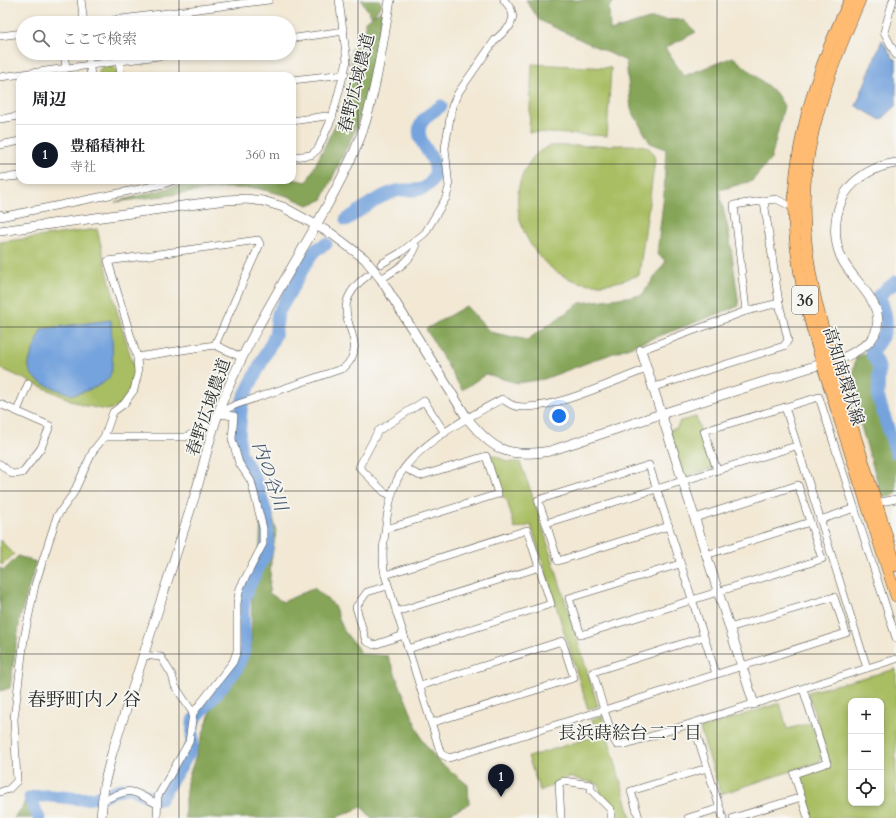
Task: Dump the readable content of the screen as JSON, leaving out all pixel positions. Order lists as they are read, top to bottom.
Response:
{
  "streets": {
    "main road": ["36", "高知南環状線"],
    "street": ["春野広域農道"]
  },
  "districts": ["春野町内ノ谷", "長浜蒔絵台二丁目"],
  "water": ["内の谷川"],
  "page": {
    "search": "ここで検索",
    "heading": "周辺",
    "list": [
      {
        "mark": "1",
        "name": "豊稲積神社",
        "note": "寺社",
        "value": "360 m"
      }
    ],
    "map_buttons": ["+", "−"],
    "pins": "1"
  }
}
